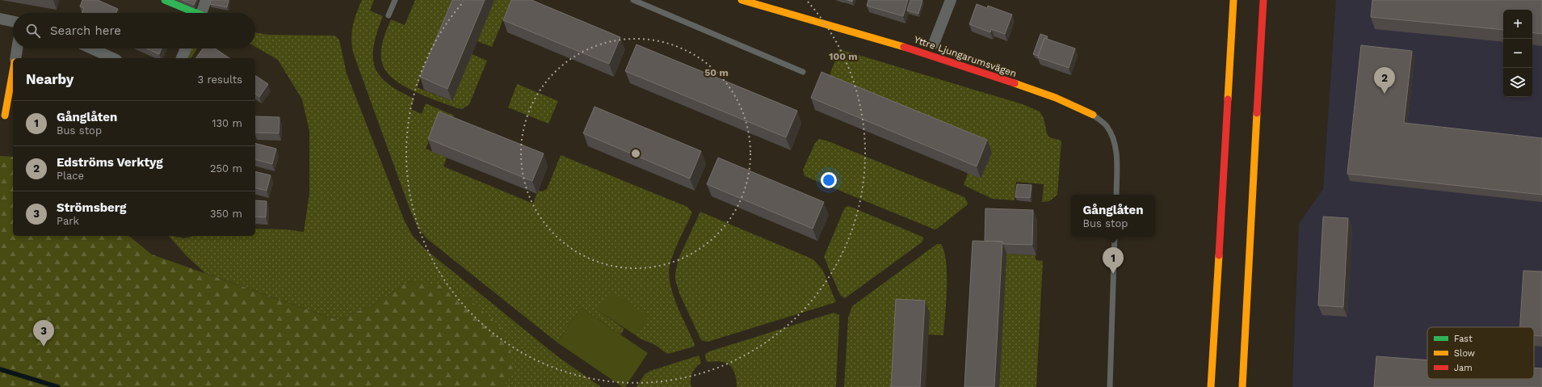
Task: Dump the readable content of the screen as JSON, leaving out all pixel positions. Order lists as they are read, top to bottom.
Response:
{
  "streets": {
    "main road": ["Yttre Ljungarumsvägen"]
  },
  "legend": ["Fast", "Slow", "Jam"],
  "page": {
    "map_buttons": ["+", "−"],
    "search": "Search here",
    "heading": ["Nearby", "3 results"],
    "pins": ["2", "1", "3"],
    "list": [
      {
        "mark": "1",
        "name": "Gånglåten",
        "note": "Bus stop",
        "value": "130 m"
      },
      {
        "mark": "2",
        "name": "Edströms Verktyg",
        "note": "Place",
        "value": "250 m"
      },
      {
        "mark": "3",
        "name": "Strömsberg",
        "note": "Park",
        "value": "350 m"
      }
    ],
    "popup": ["Gånglåten", "Bus stop"]
  },
  "rings": ["100 m", "50 m"]
}
